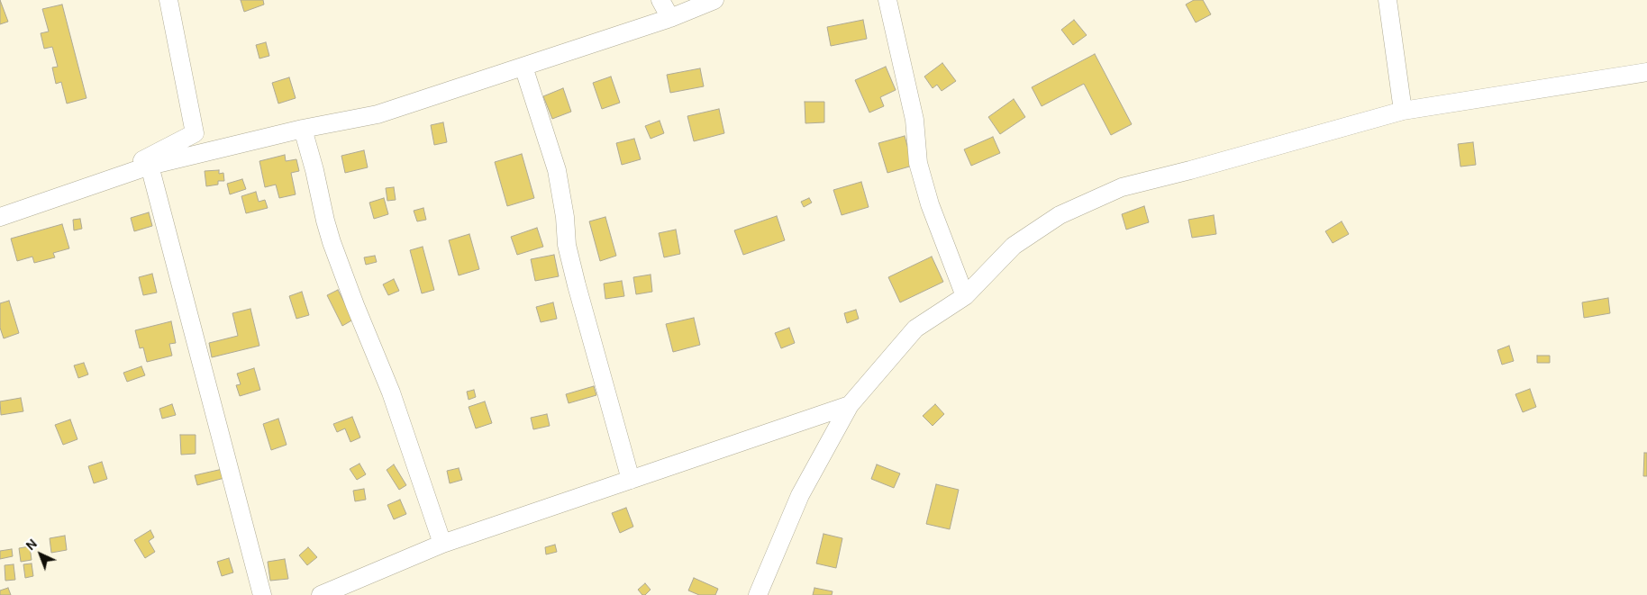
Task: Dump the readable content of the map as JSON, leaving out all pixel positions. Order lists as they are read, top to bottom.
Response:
{
  "north": "top left"
}
